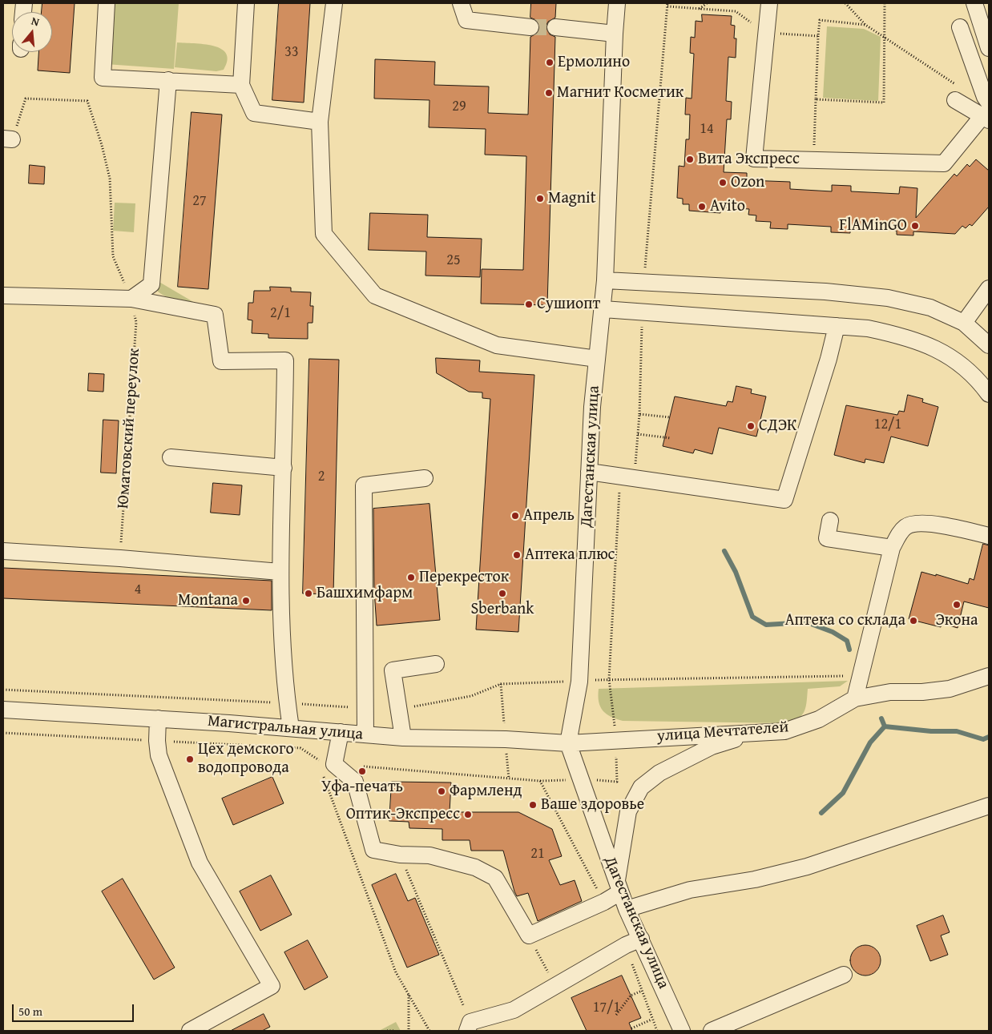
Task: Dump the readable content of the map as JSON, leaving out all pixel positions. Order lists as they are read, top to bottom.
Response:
{
  "streets": {
    "street": ["Дагестанская улица", "Магистральная улица", "улица Мечтателей"],
    "path": ["Юматовский переулок"]
  },
  "crossings": [
    ["Дагестанская улица", "Магистральная улица"],
    ["Дагестанская улица", "улица Мечтателей"],
    ["Магистральная улица", "улица Мечтателей"]
  ],
  "places": [
    "Ермолино",
    "Магнит Косметик",
    "Вита Экспресс",
    "Ozon",
    "Magnit",
    "Avito",
    "FlAMinGO",
    "Сушиопт",
    "СДЭК",
    "Апрель",
    "Аптека плюс",
    "Перекресток",
    "Башхимфарм",
    "Sberbank",
    "Montana",
    "Экона",
    "Аптека со склада",
    "Цех демского водопровода",
    "Уфа-печать",
    "Фармленд",
    "Ваше здоровье",
    "Оптик-Экспресс"
  ],
  "house_numbers": [
    "33",
    "29",
    "14",
    "27",
    "25",
    "2/1",
    "12/1",
    "2",
    "4",
    "21",
    "17/1"
  ],
  "scale_bar": "50 m",
  "north": "top"
}
